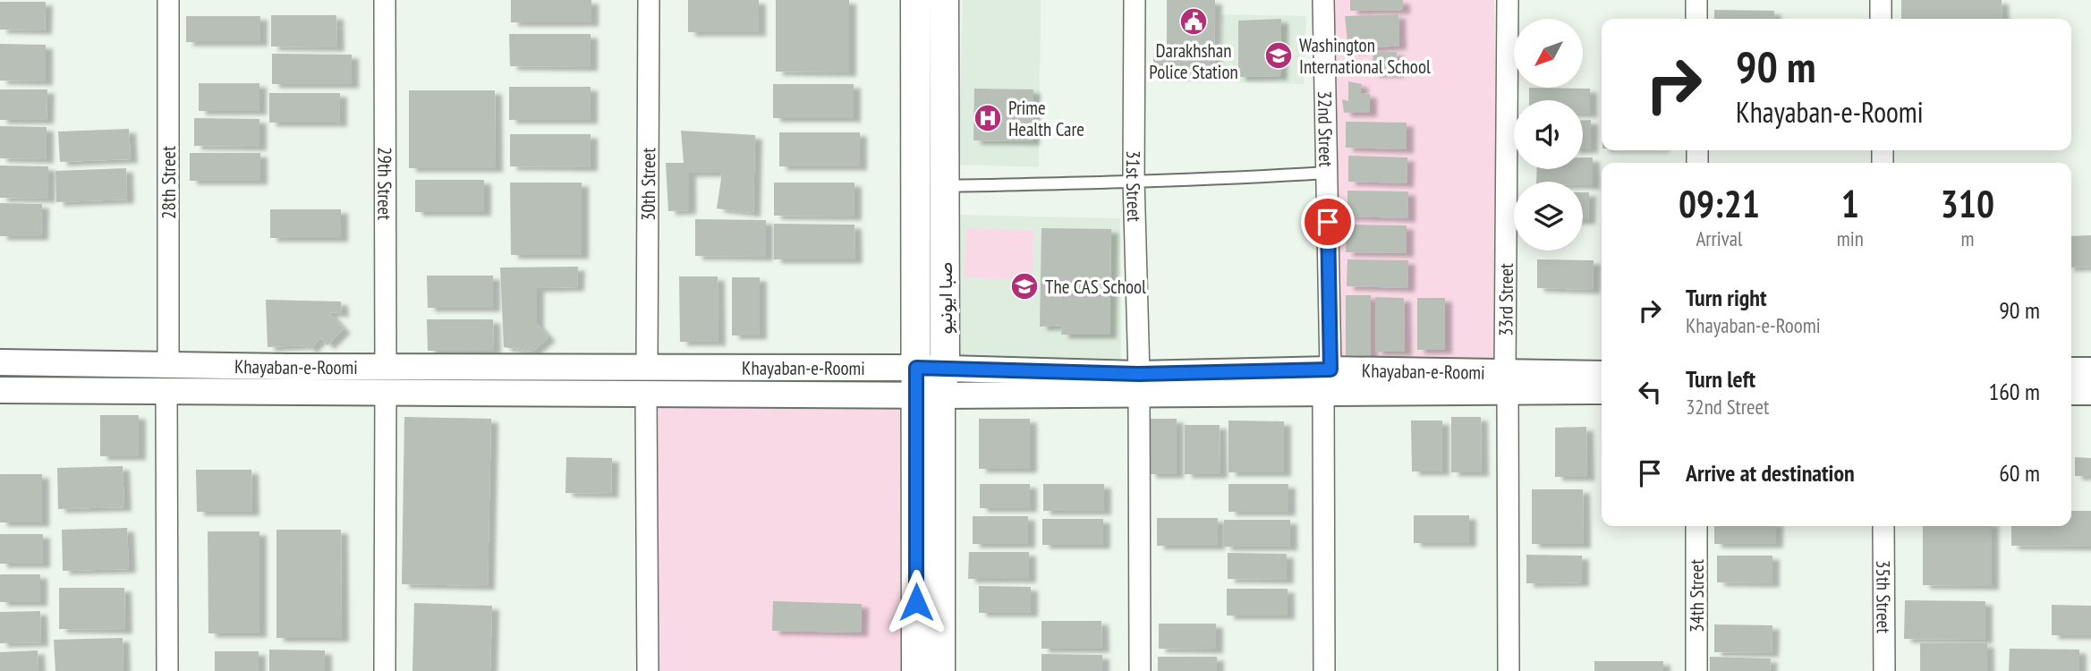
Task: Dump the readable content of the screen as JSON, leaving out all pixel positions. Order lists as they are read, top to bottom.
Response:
{
  "streets": {
    "main road": ["صبا ایونیو"],
    "street": [
      "32nd Street",
      "28th Street",
      "29th Street",
      "30th Street",
      "31st Street",
      "33rd Street",
      "Khayaban-e-Roomi",
      "34th Street",
      "35th Street"
    ]
  },
  "crossings": [
    ["32nd Street", "Khayaban-e-Roomi"],
    ["28th Street", "Khayaban-e-Roomi"],
    ["29th Street", "Khayaban-e-Roomi"],
    ["30th Street", "Khayaban-e-Roomi"],
    ["31st Street", "Khayaban-e-Roomi"],
    ["صبا ایونیو", "Khayaban-e-Roomi"],
    ["33rd Street", "Khayaban-e-Roomi"]
  ],
  "places": {
    "public building": ["Darakhshan Police Station"],
    "school or university": ["Washington International School", "The CAS School"],
    "hospital": ["Prime Health Care"]
  },
  "north": "bottom left",
  "page": {
    "turn": ["90 m", "Khayaban-e-Roomi"],
    "eta": [
      "09:21",
      "Arrival",
      "1",
      "min",
      "310",
      "m"
    ],
    "list": [
      {
        "name": "Turn right",
        "note": "Khayaban-e-Roomi",
        "value": "90 m"
      },
      {
        "name": "Turn left",
        "note": "32nd Street",
        "value": "160 m"
      },
      {
        "name": "Arrive at destination",
        "value": "60 m"
      }
    ]
  }
}
